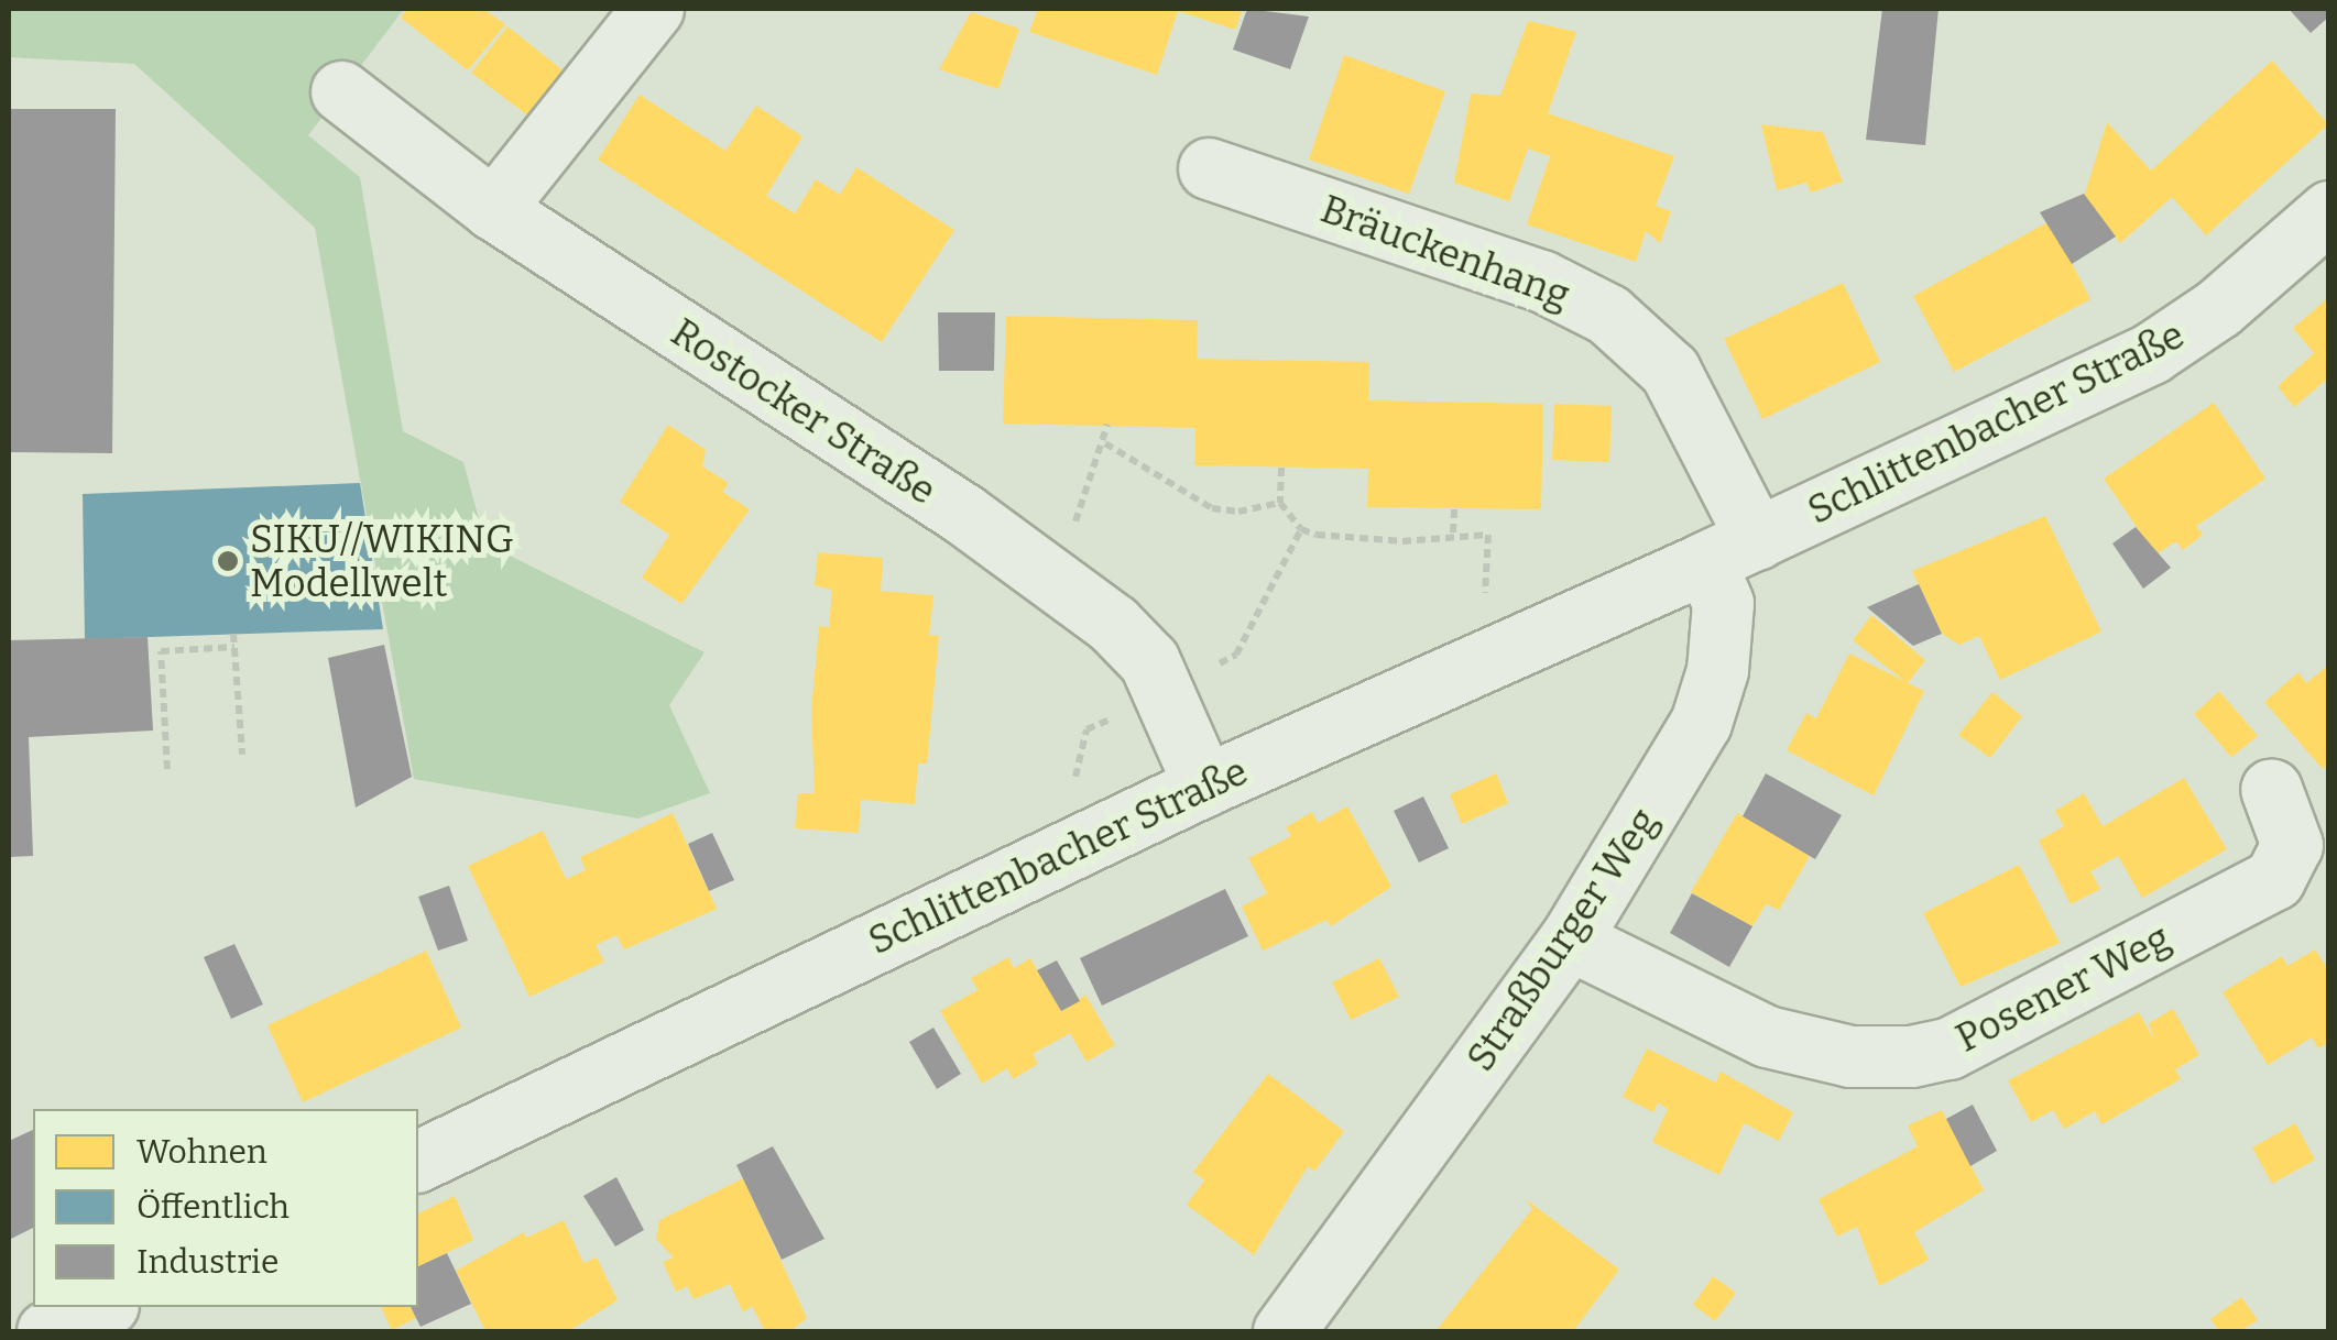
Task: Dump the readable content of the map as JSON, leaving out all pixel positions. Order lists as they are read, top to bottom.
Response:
{
  "streets": {
    "street": [
      "Bräuckenhang",
      "Rostocker Straße",
      "Schlittenbacher Straße",
      "Straßburger Weg",
      "Posener Weg"
    ]
  },
  "crossings": [
    ["Bräuckenhang", "Schlittenbacher Straße"],
    ["Bräuckenhang", "Straßburger Weg"],
    ["Rostocker Straße", "Schlittenbacher Straße"],
    ["Schlittenbacher Straße", "Straßburger Weg"],
    ["Straßburger Weg", "Posener Weg"]
  ],
  "places": ["SIKU//WIKING Modellwelt"],
  "legend": ["Wohnen", "Öffentlich", "Industrie"]
}
